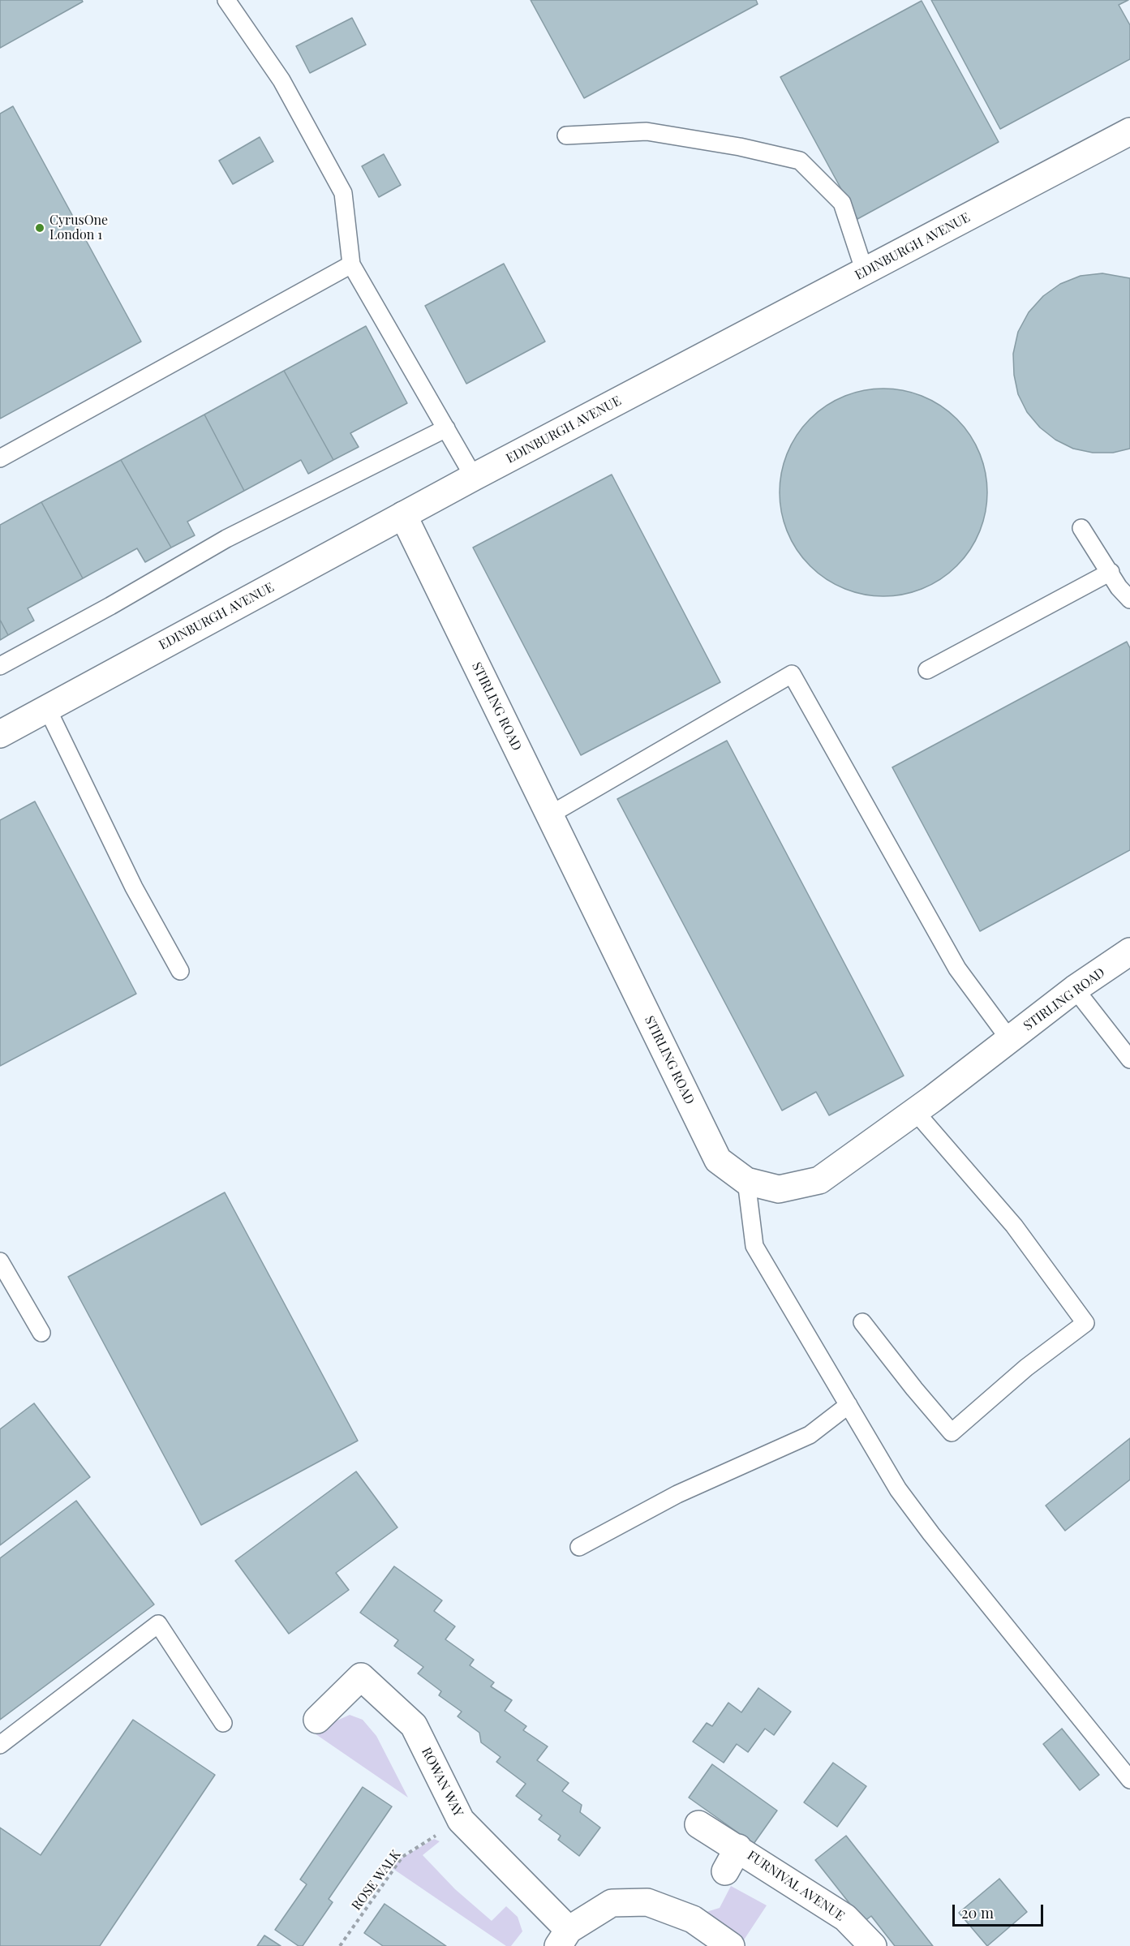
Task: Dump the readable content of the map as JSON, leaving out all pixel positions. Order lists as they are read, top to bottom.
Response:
{
  "streets": {
    "street": [
      "EDINBURGH AVENUE",
      "STIRLING ROAD",
      "ROWAN WAY",
      "FURNIVAL AVENUE"
    ],
    "path": ["ROSE WALK"]
  },
  "crossings": [
    ["EDINBURGH AVENUE", "STIRLING ROAD"],
    ["ROWAN WAY", "ROSE WALK"]
  ],
  "places": ["CyrusOne London 1"],
  "scale_bar": "20 m"
}
